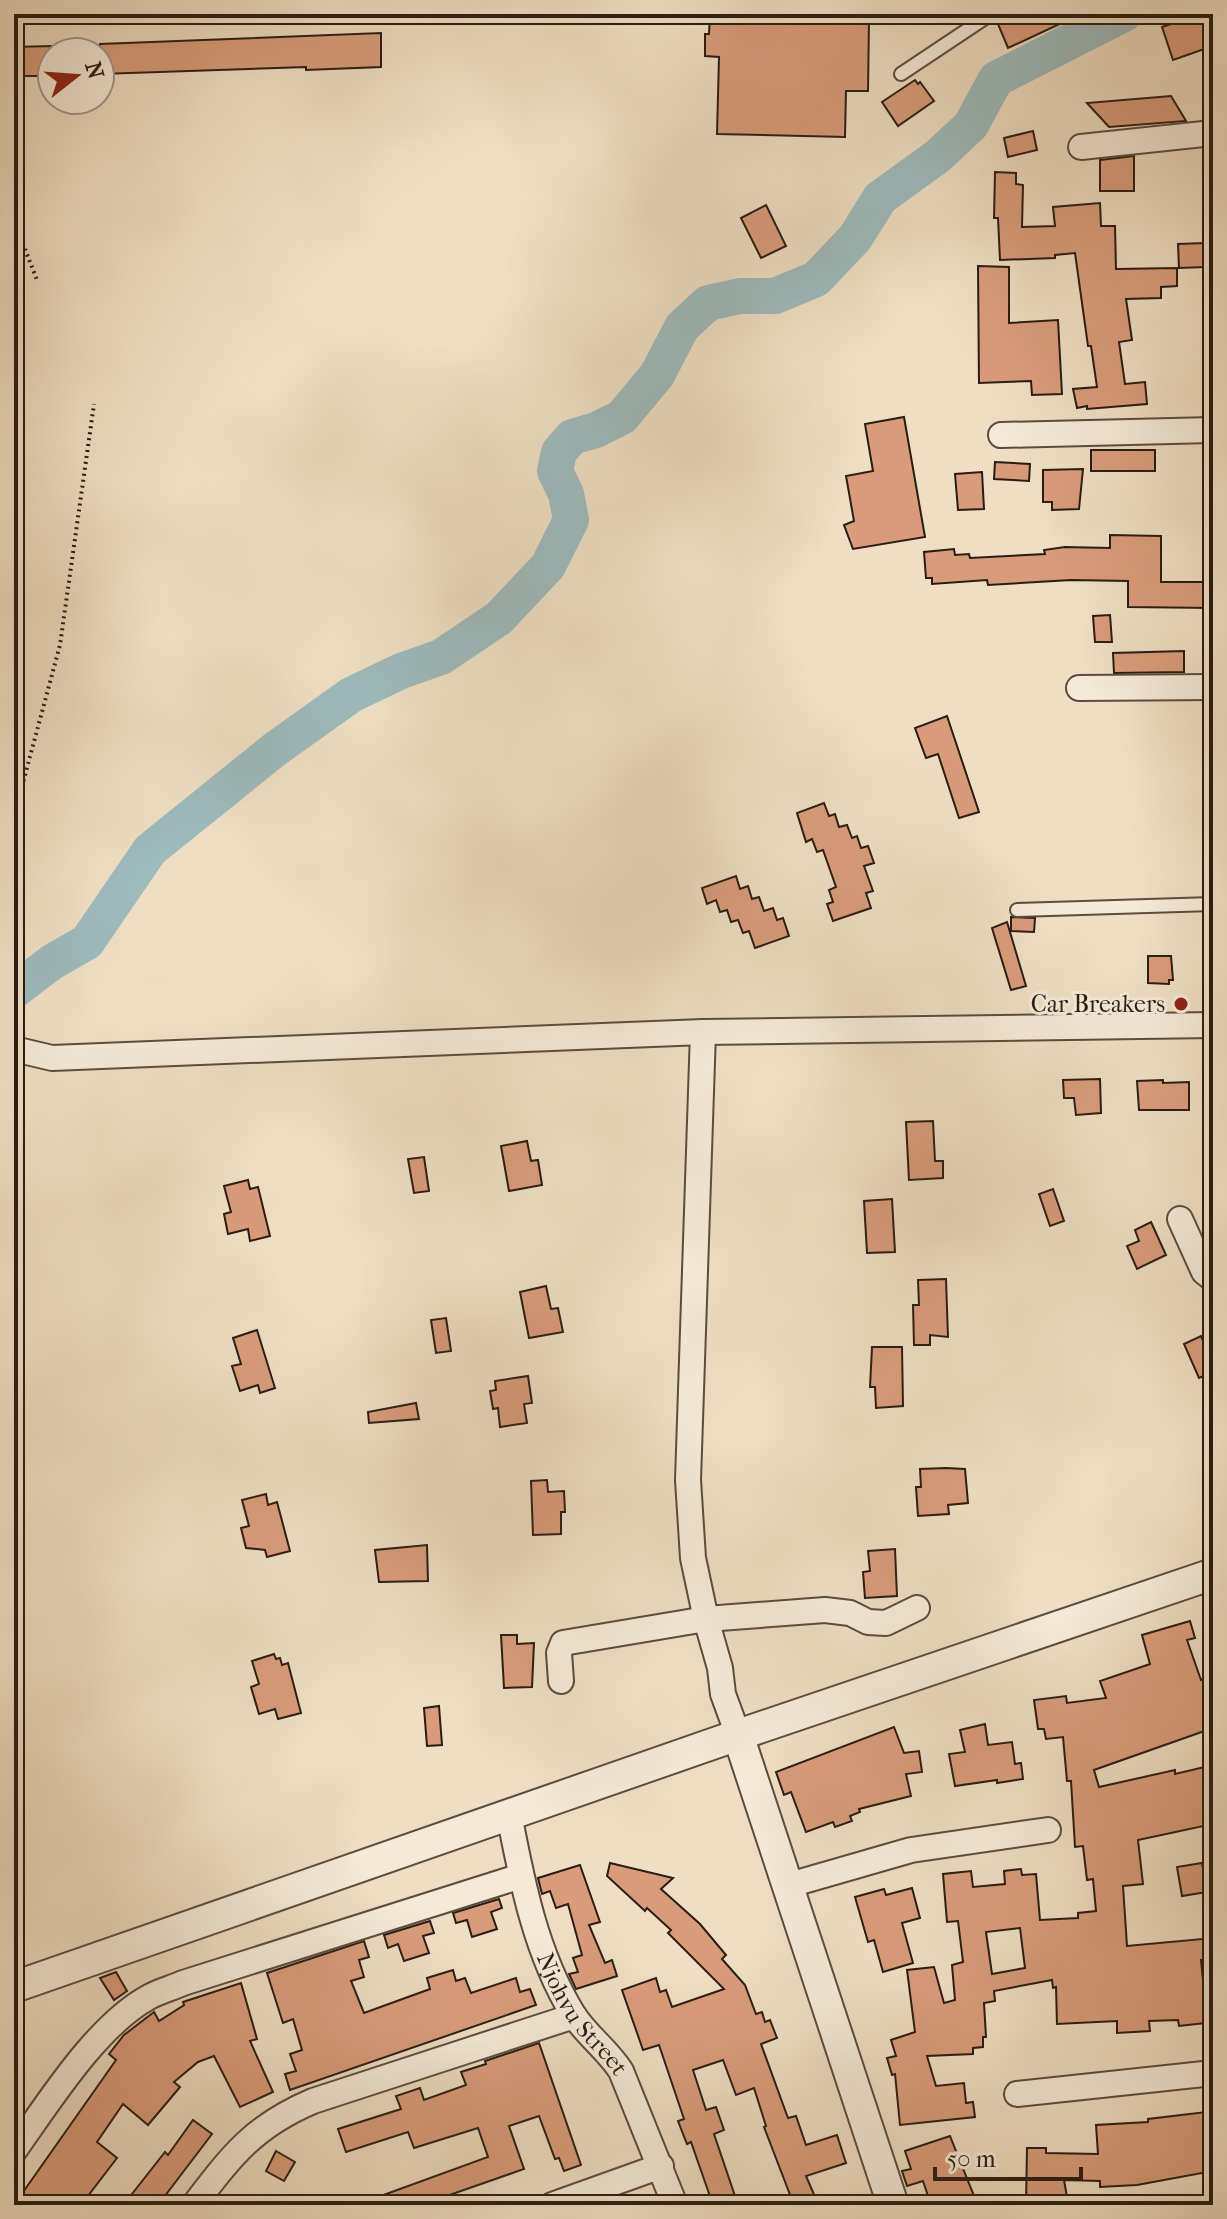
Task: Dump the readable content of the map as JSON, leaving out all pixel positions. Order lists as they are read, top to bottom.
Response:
{
  "streets": {
    "street": ["Njohvu Street"]
  },
  "places": ["Car Breakers"],
  "scale_bar": "50 m",
  "north": "right"
}
